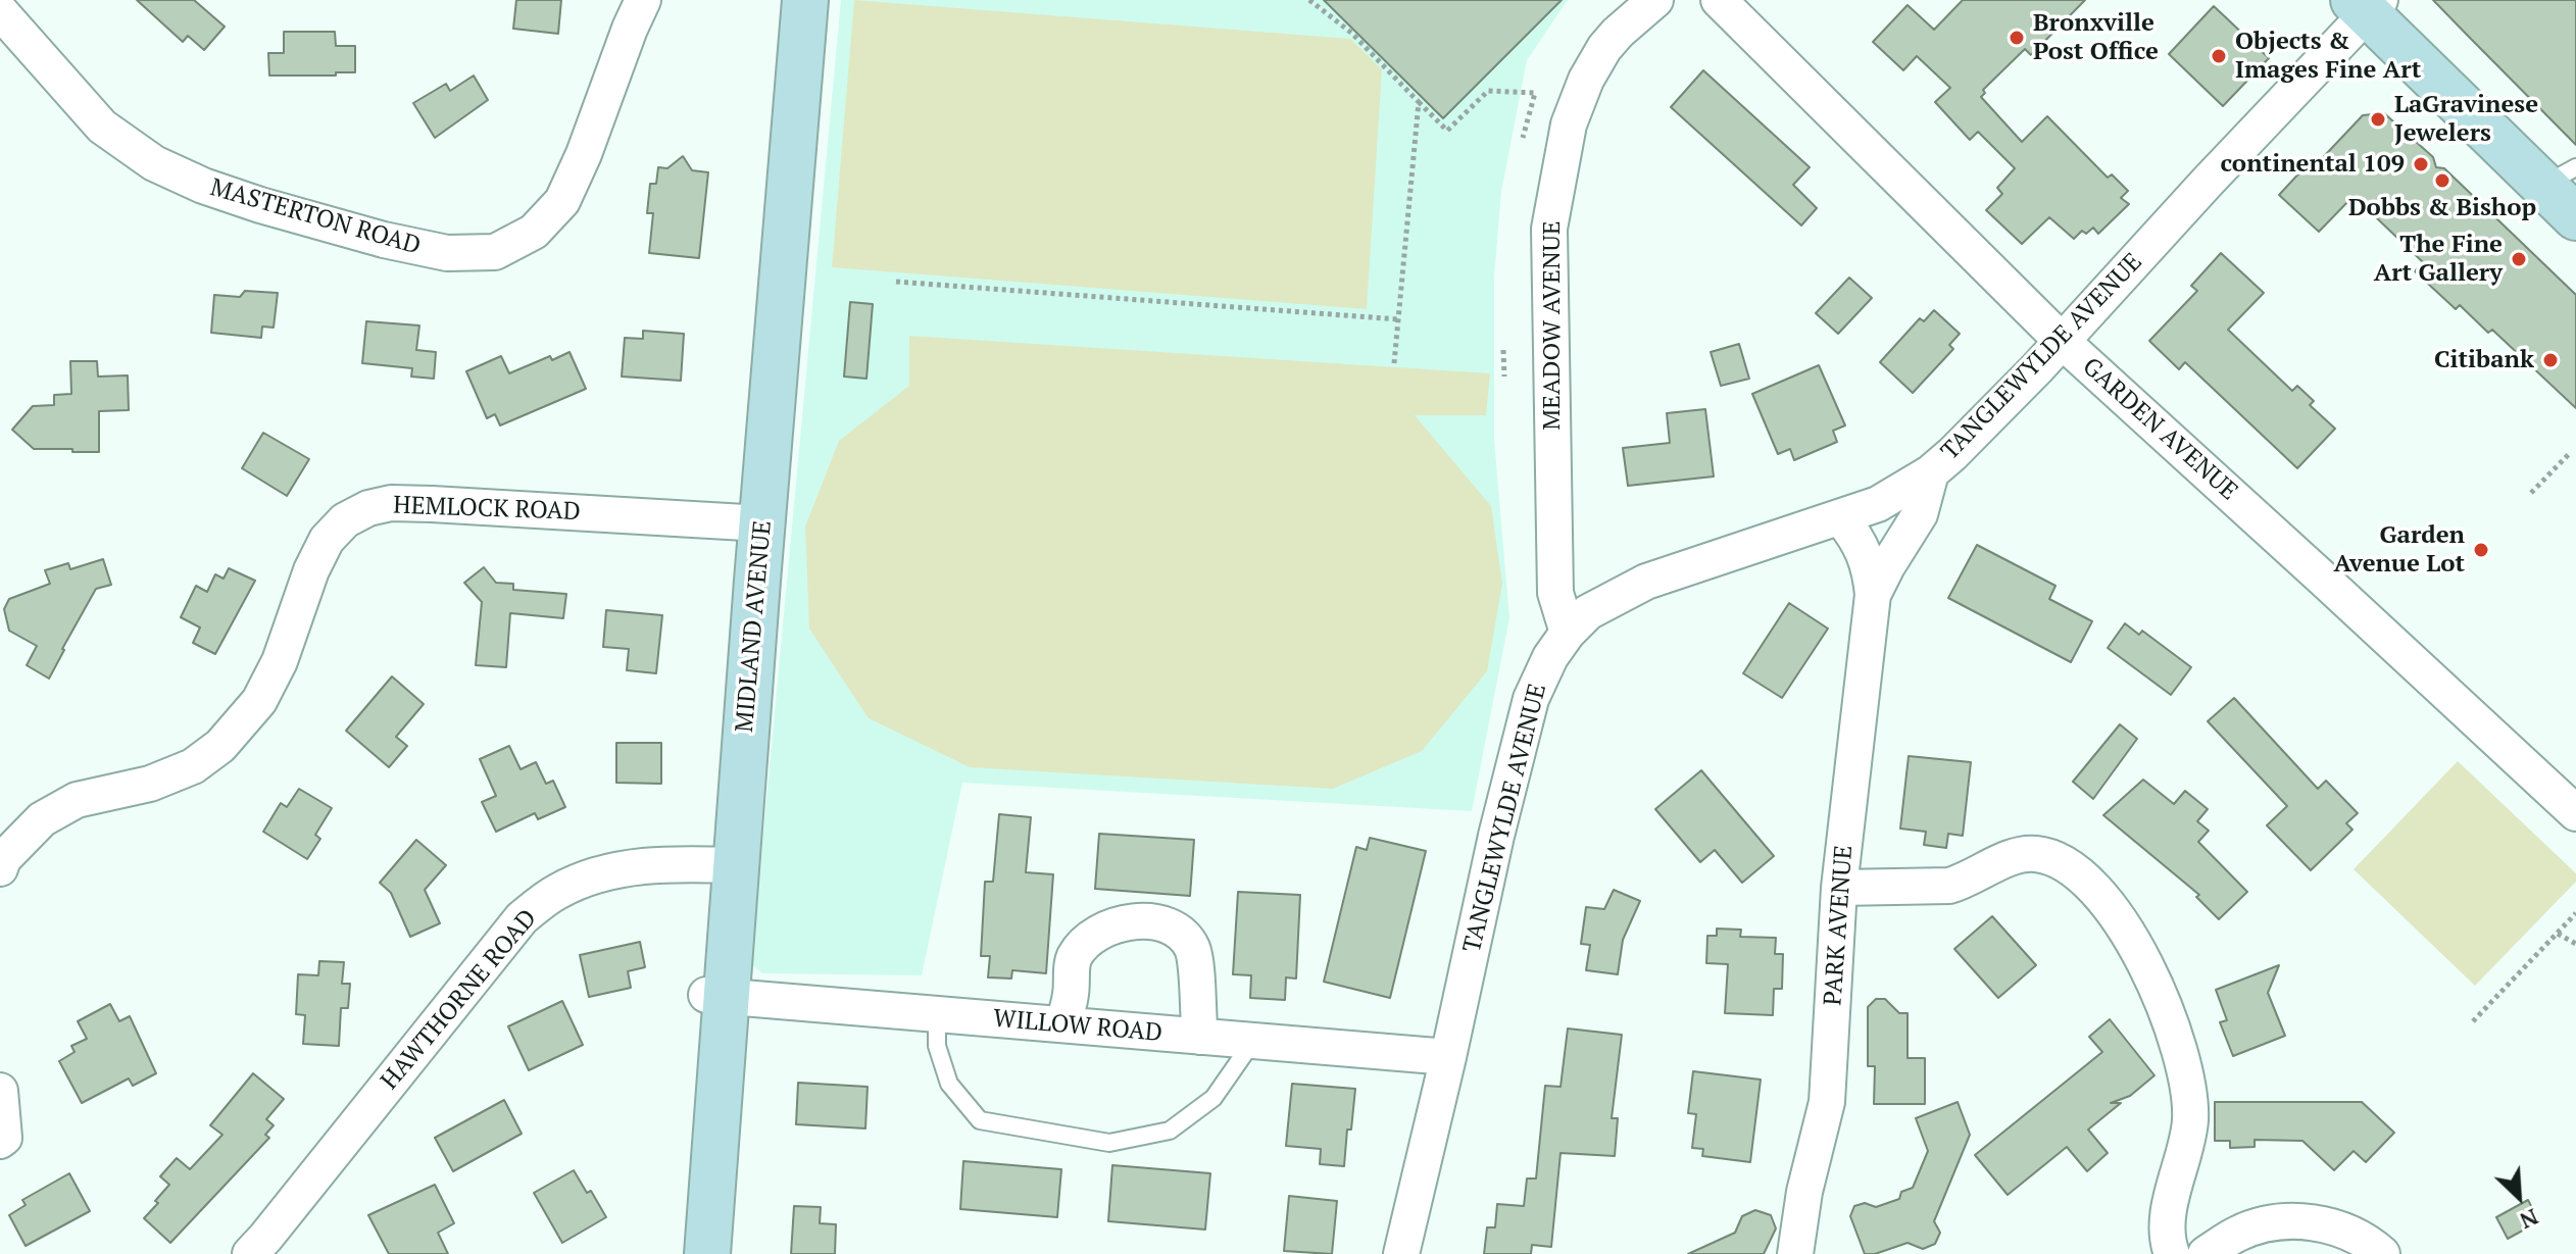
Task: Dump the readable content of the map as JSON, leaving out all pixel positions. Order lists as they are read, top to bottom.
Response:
{
  "streets": {
    "street": [
      "MASTERTON ROAD",
      "MEADOW AVENUE",
      "TANGLEWYLDE AVENUE",
      "GARDEN AVENUE",
      "HEMLOCK ROAD",
      "MIDLAND AVENUE",
      "PARK AVENUE",
      "HAWTHORNE ROAD",
      "WILLOW ROAD"
    ]
  },
  "crossings": [
    ["MEADOW AVENUE", "TANGLEWYLDE AVENUE"],
    ["TANGLEWYLDE AVENUE", "GARDEN AVENUE"],
    ["TANGLEWYLDE AVENUE", "PARK AVENUE"],
    ["TANGLEWYLDE AVENUE", "WILLOW ROAD"],
    ["HEMLOCK ROAD", "MIDLAND AVENUE"],
    ["MIDLAND AVENUE", "HAWTHORNE ROAD"],
    ["MIDLAND AVENUE", "WILLOW ROAD"]
  ],
  "places": [
    "Bronxville Post Office",
    "Objects & Images Fine Art",
    "LaGravinese Jewelers",
    "continental 109",
    "Dobbs & Bishop",
    "The Fine Art Gallery",
    "Citibank",
    "Garden Avenue Lot"
  ],
  "north": "bottom right"
}
